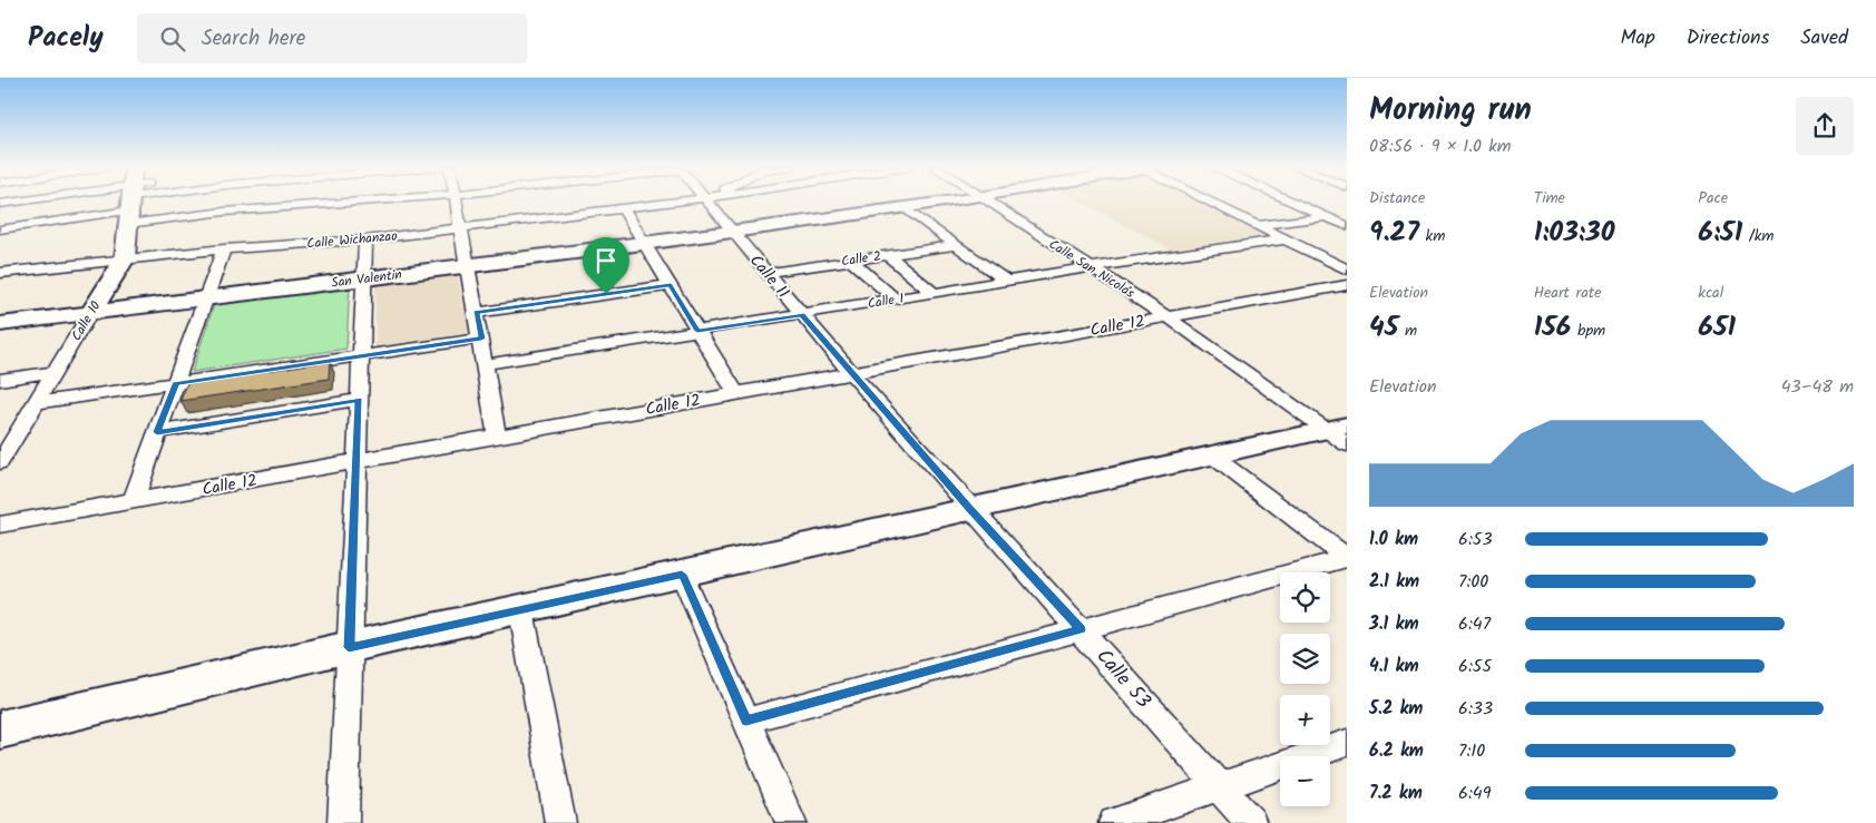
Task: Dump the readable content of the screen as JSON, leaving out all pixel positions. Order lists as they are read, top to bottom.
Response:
{
  "streets": {
    "main road": ["San Valentin", "Calle 10"],
    "street": [
      "Calle Wichanzao",
      "Calle 2",
      "Calle San Nicolás",
      "Calle 11",
      "Calle 1",
      "Calle 12",
      "Calle 53"
    ]
  },
  "crossings": [
    ["Calle Wichanzao", "Calle 10"],
    ["Calle 2", "Calle 11"],
    ["Calle San Nicolás", "Calle 1"],
    ["Calle San Nicolás", "Calle 12"],
    ["Calle 11", "San Valentin"],
    ["Calle 11", "Calle 1"],
    ["Calle 11", "Calle 12"],
    ["Calle 11", "Calle 53"],
    ["San Valentin", "Calle 10"]
  ],
  "page": {
    "header": "Pacely",
    "search": "Search here",
    "nav": ["Map", "Directions", "Saved"],
    "heading": ["Morning run", "08:56 · 9 × 1.0 km"],
    "stats": [
      ["Distance", "9.27 km"],
      ["Time", "1:03:30"],
      ["Pace", "6:51 /km"],
      ["Elevation", "45 m"],
      ["Heart rate", "156 bpm"],
      ["kcal", "651"]
    ],
    "chart": ["Elevation", "43–48 m"],
    "list": [
      {
        "name": "1.0 km",
        "note": "6:53"
      },
      {
        "name": "2.1 km",
        "note": "7:00"
      },
      {
        "name": "3.1 km",
        "note": "6:47"
      },
      {
        "name": "4.1 km",
        "note": "6:55"
      },
      {
        "name": "5.2 km",
        "note": "6:33"
      },
      {
        "name": "6.2 km",
        "note": "7:10"
      },
      {
        "name": "7.2 km",
        "note": "6:49"
      }
    ],
    "map_buttons": ["+", "−"]
  }
}
